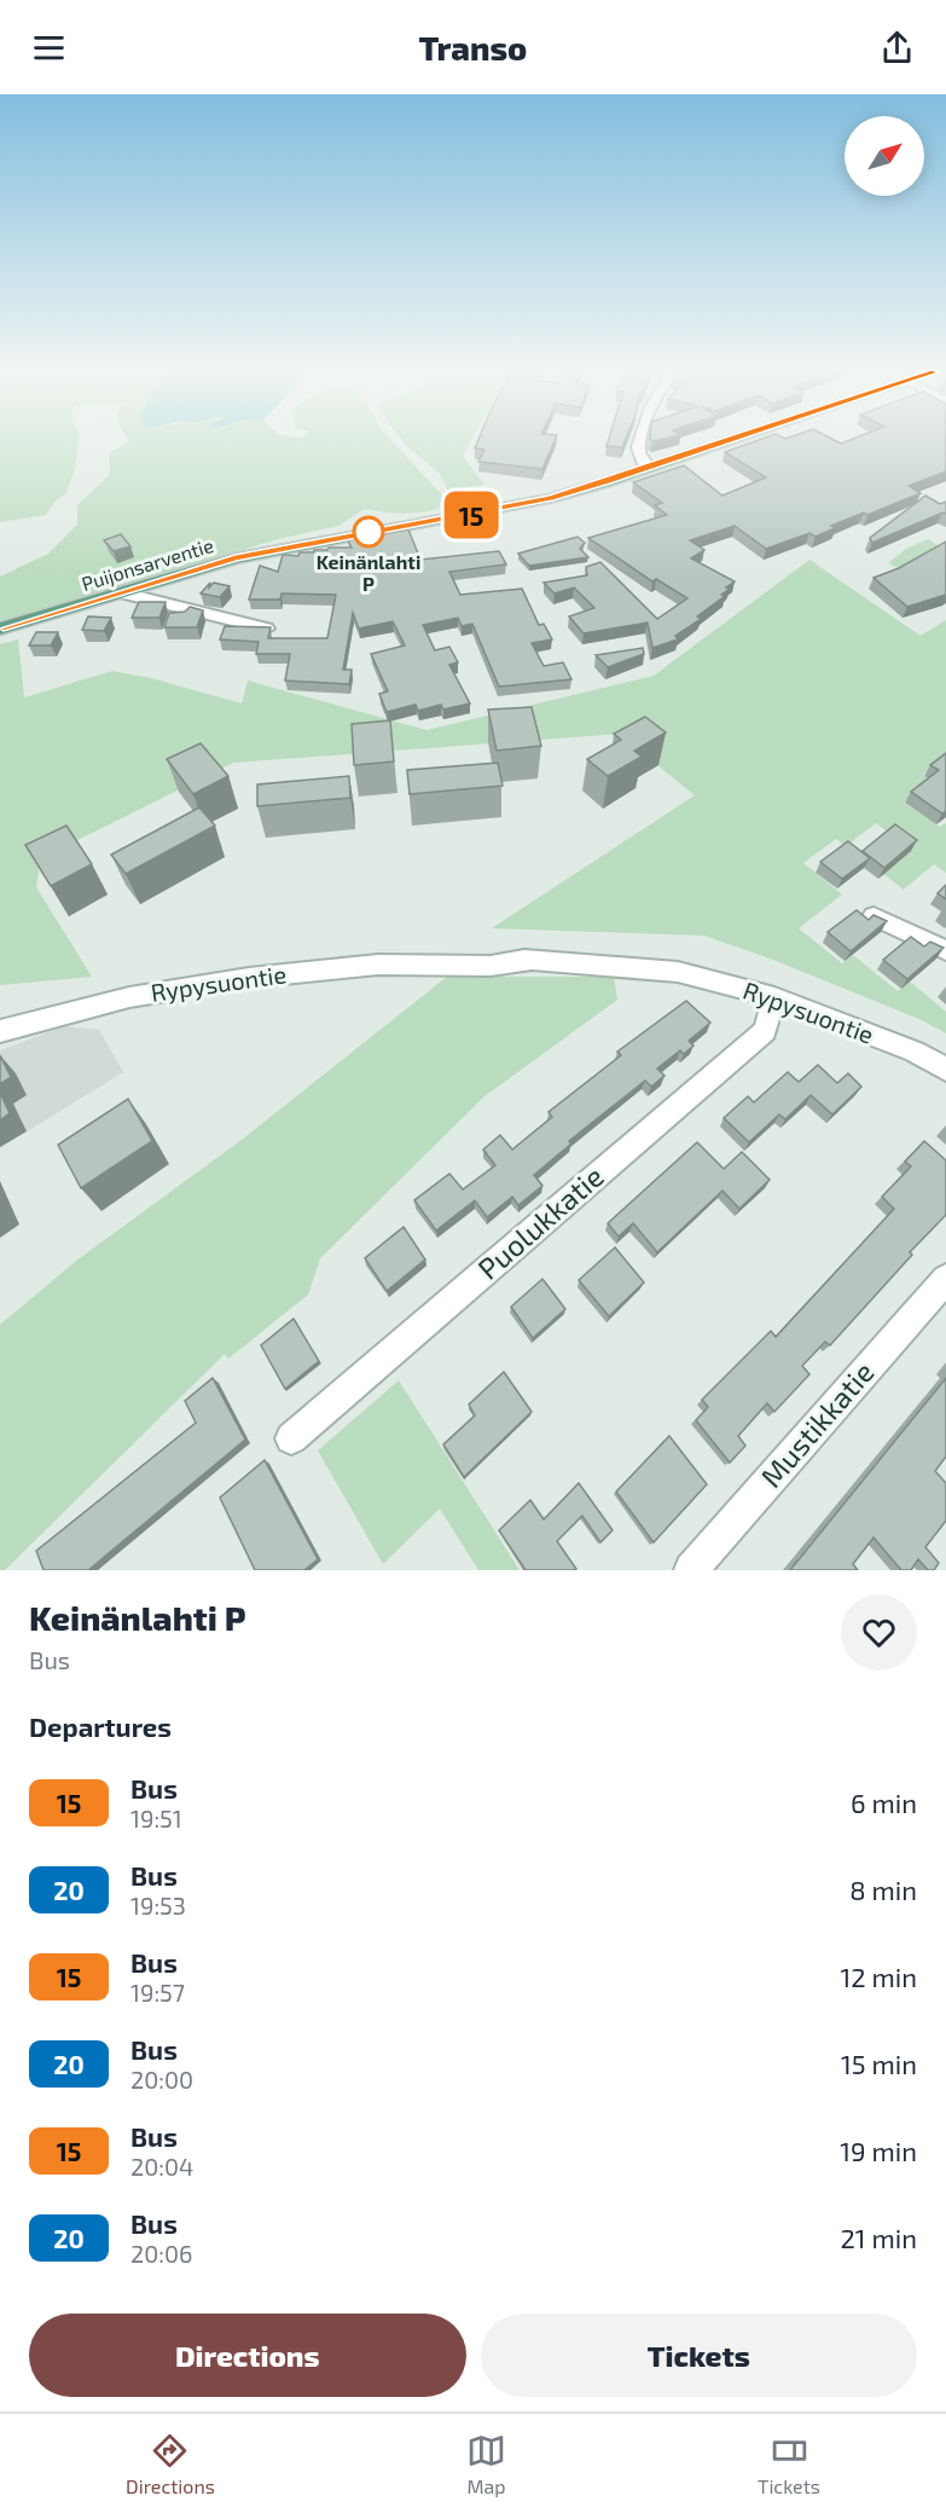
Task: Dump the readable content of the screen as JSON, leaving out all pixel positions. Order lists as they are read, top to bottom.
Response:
{
  "streets": {
    "main road": ["Puijonsarventie"],
    "street": ["Rypysuontie", "Puolukkatie", "Mustikkatie"]
  },
  "crossings": [
    ["Rypysuontie", "Puolukkatie"]
  ],
  "places": ["Keinänlahti P"],
  "lines": ["bus line 15"],
  "north": "top right",
  "page": {
    "header": "Transo",
    "on_map": "15",
    "heading": [
      ["Keinänlahti P", "Bus"],
      "Departures"
    ],
    "list": [
      {
        "mark": "15",
        "name": "Bus",
        "note": "19:51",
        "value": "6 min"
      },
      {
        "mark": "20",
        "name": "Bus",
        "note": "19:53",
        "value": "8 min"
      },
      {
        "mark": "15",
        "name": "Bus",
        "note": "19:57",
        "value": "12 min"
      },
      {
        "mark": "20",
        "name": "Bus",
        "note": "20:00",
        "value": "15 min"
      },
      {
        "mark": "15",
        "name": "Bus",
        "note": "20:04",
        "value": "19 min"
      },
      {
        "mark": "20",
        "name": "Bus",
        "note": "20:06",
        "value": "21 min"
      }
    ],
    "buttons": ["Directions", "Tickets"],
    "tabs": ["Directions", "Map", "Tickets"]
  }
}
